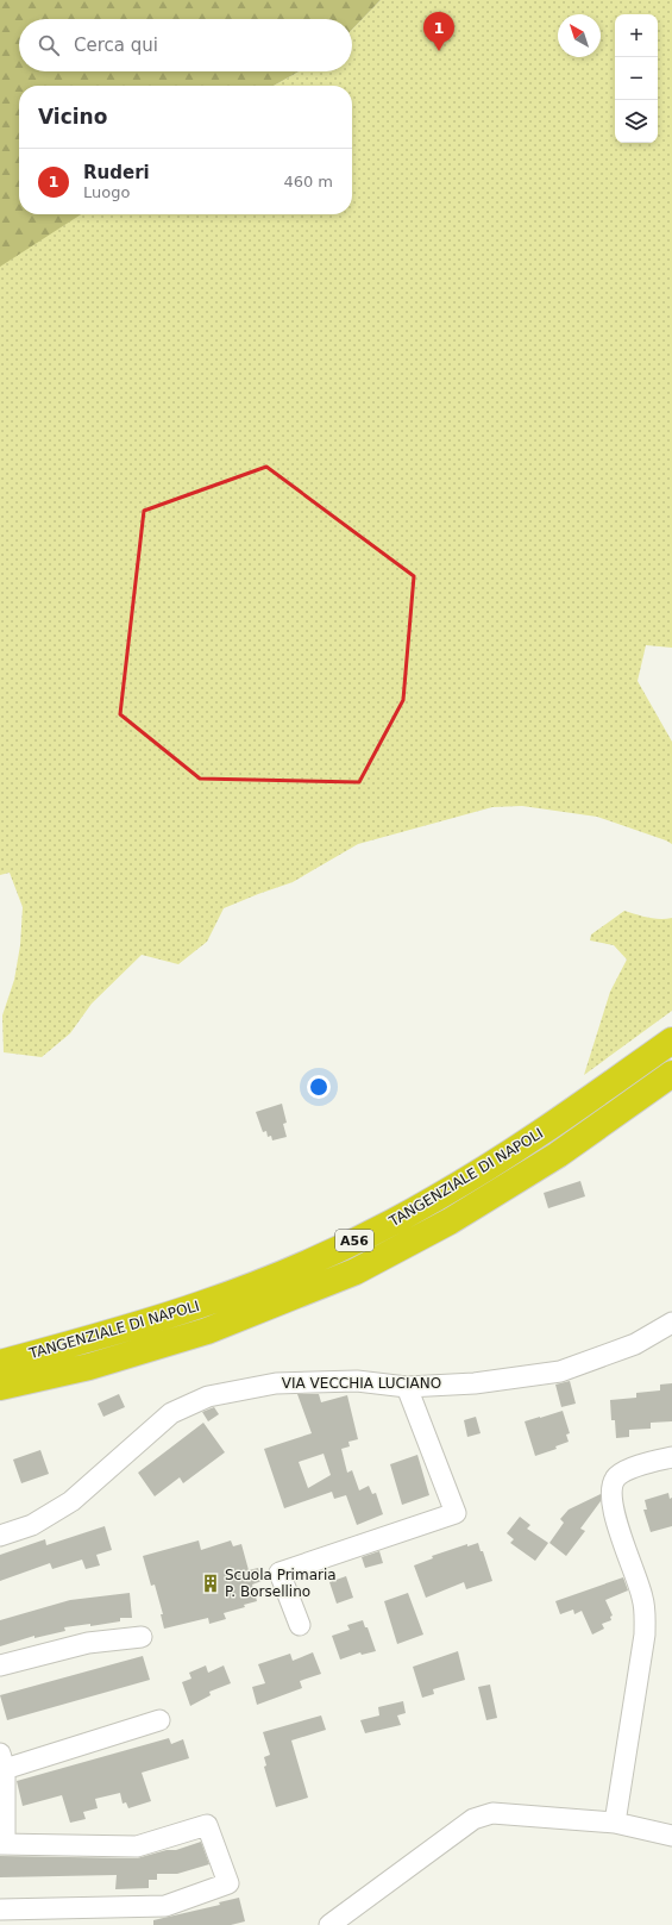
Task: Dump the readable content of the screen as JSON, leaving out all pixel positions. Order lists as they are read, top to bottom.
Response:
{
  "streets": {
    "highway": ["TANGENZIALE DI NAPOLI", "A56"],
    "street": ["VIA VECCHIA LUCIANO"]
  },
  "places": {
    "building": ["Scuola Primaria P. Borsellino"]
  },
  "north": "top left",
  "page": {
    "pins": "1",
    "map_buttons": ["+", "−"],
    "search": "Cerca qui",
    "heading": "Vicino",
    "list": [
      {
        "mark": "1",
        "name": "Ruderi",
        "note": "Luogo",
        "value": "460 m"
      }
    ]
  }
}
